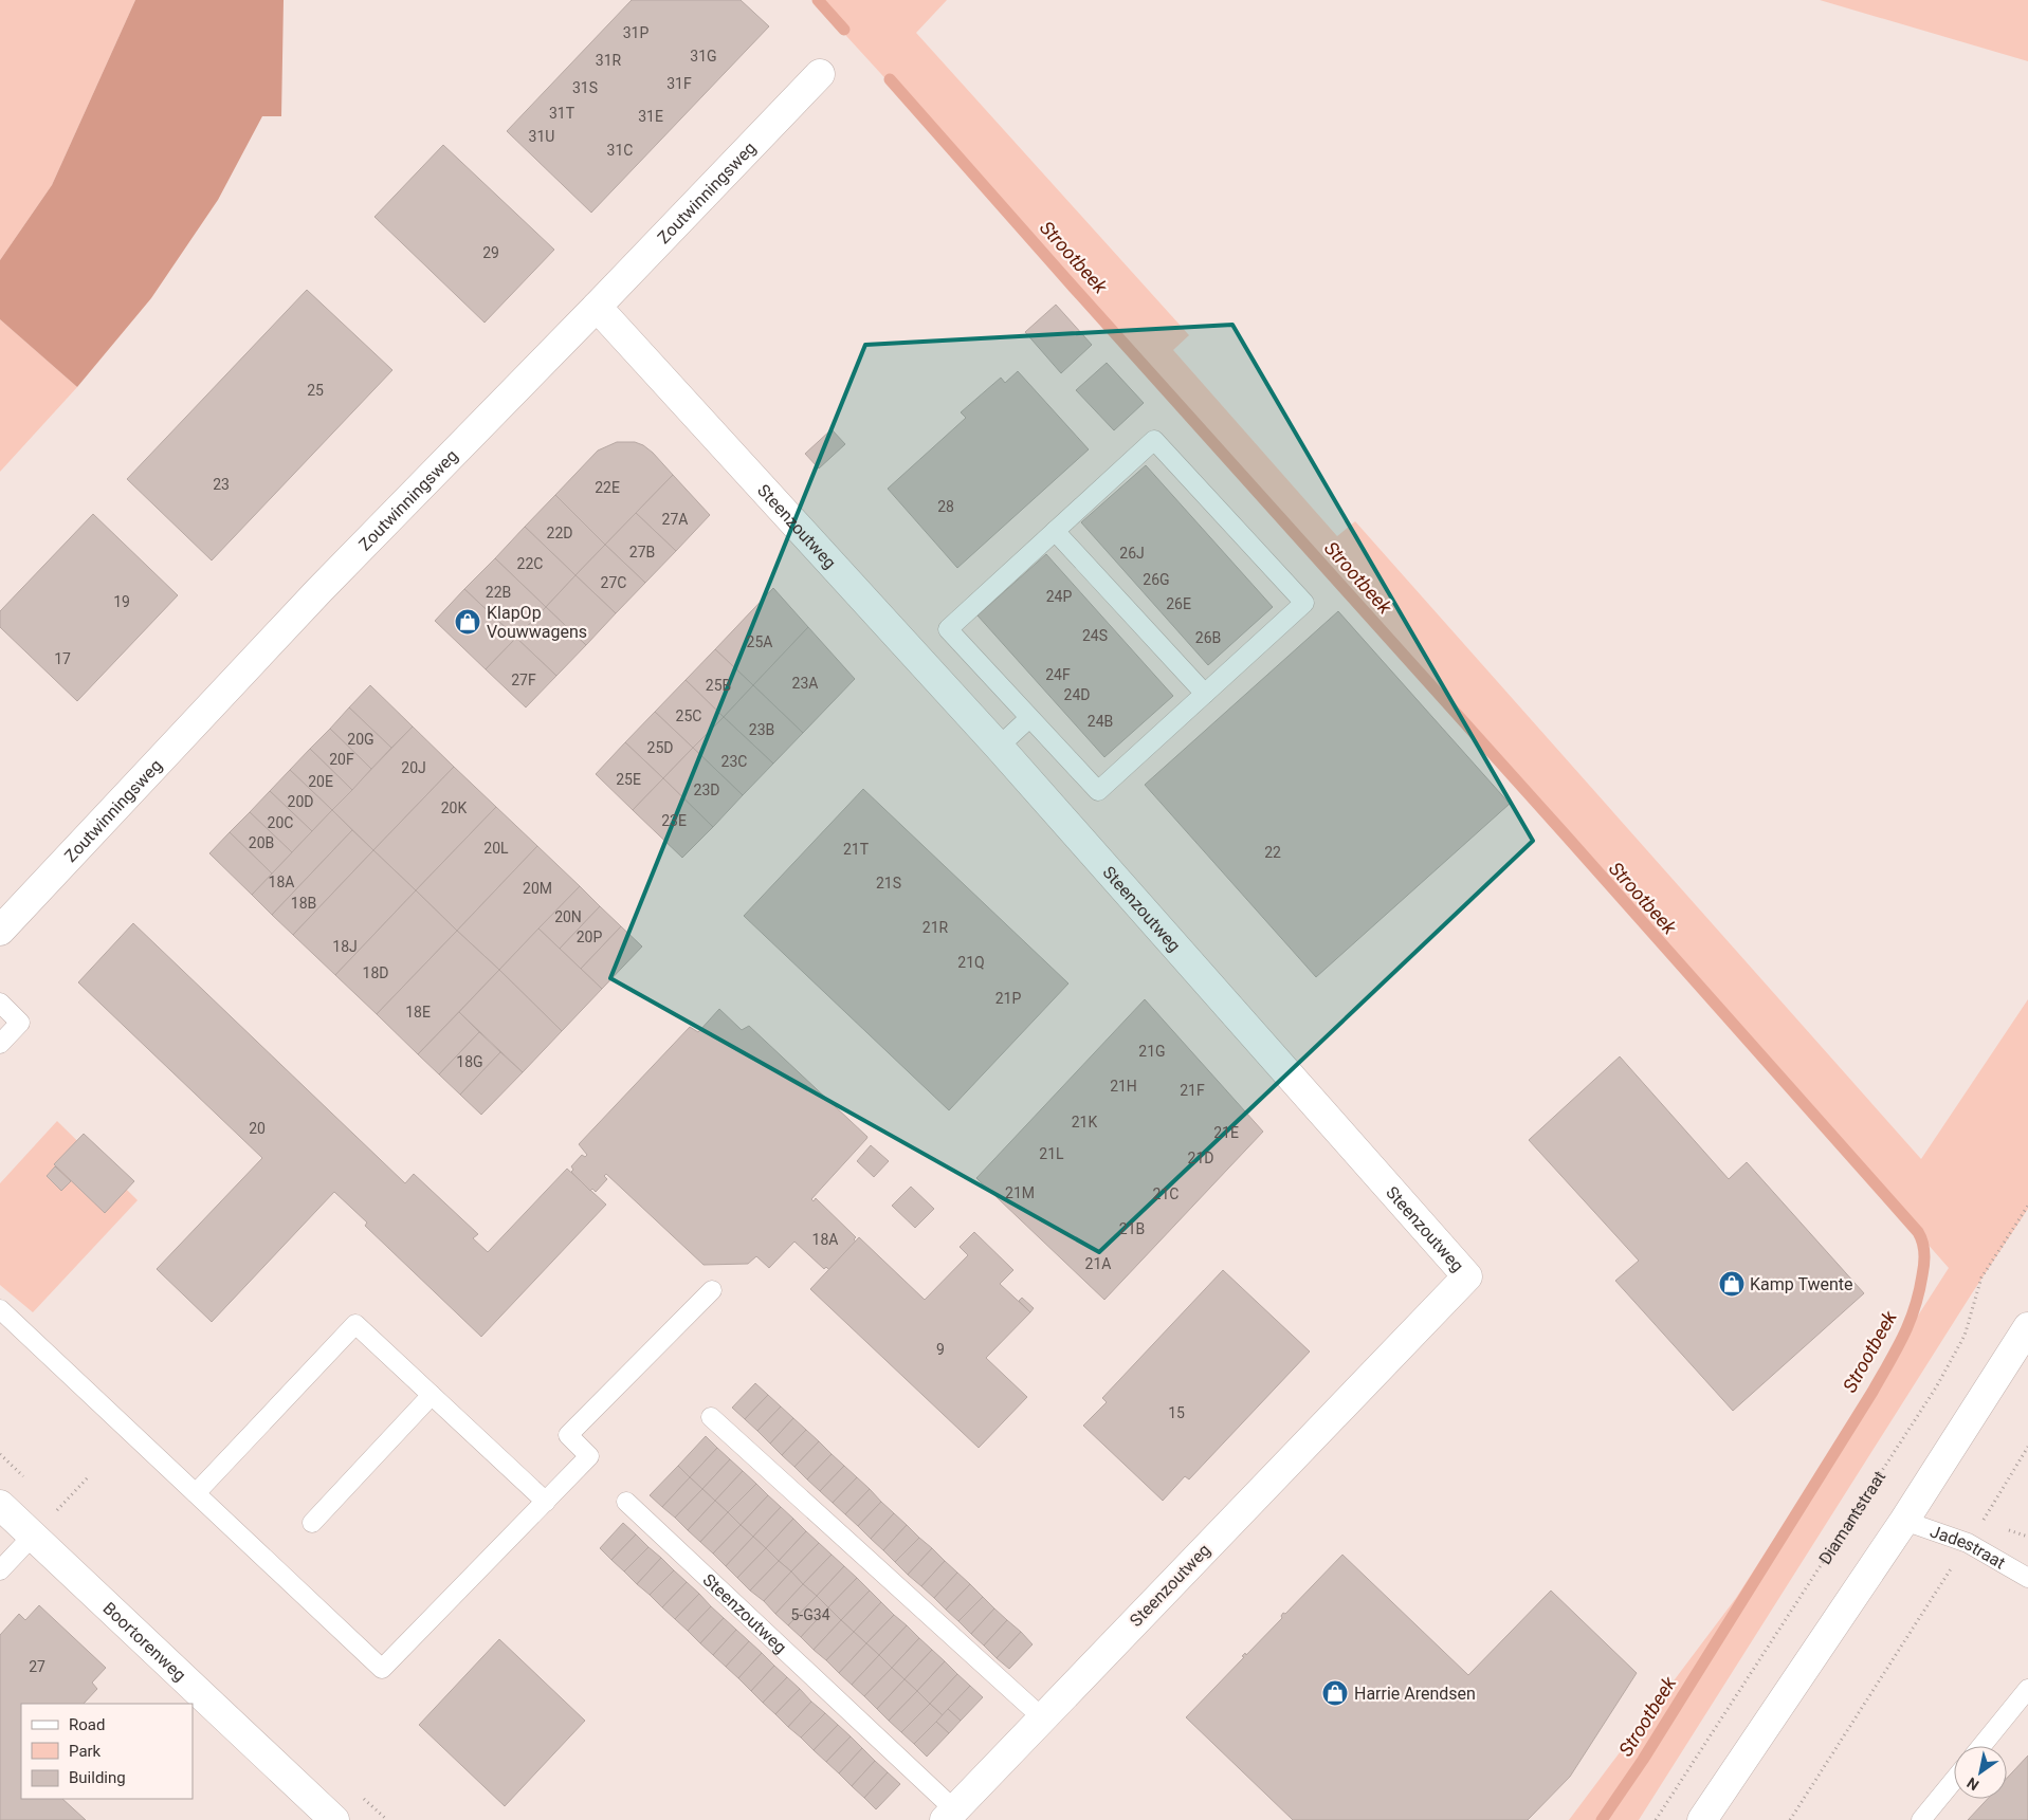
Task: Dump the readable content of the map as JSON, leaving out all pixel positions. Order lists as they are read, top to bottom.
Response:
{
  "streets": {
    "street": ["Zoutwinningsweg", "Steenzoutweg", "Boortorenweg"],
    "lane": ["Jadestraat"],
    "path": ["Diamantstraat"]
  },
  "crossings": [
    ["Zoutwinningsweg", "Steenzoutweg"]
  ],
  "water": ["Strootbeek"],
  "places": {
    "shop": ["KlapOp Vouwwagens", "Kamp Twente", "Harrie Arendsen"]
  },
  "house_numbers": [
    "31P",
    "31G",
    "31R",
    "31F",
    "31S",
    "31T",
    "31E",
    "31U",
    "31C",
    "29",
    "25",
    "23",
    "22E",
    "28",
    "27A",
    "22D",
    "27B",
    "26J",
    "22C",
    "26G",
    "27C",
    "22B",
    "24P",
    "19",
    "26E",
    "24S",
    "26B",
    "25A",
    "17",
    "24F",
    "27F",
    "23A",
    "25B",
    "24D",
    "25C",
    "24B",
    "23B",
    "20G",
    "25D",
    "20F",
    "23C",
    "20J",
    "25E",
    "20E",
    "23D",
    "20D",
    "20K",
    "23E",
    "20C",
    "20B",
    "20L",
    "21T",
    "22",
    "18A",
    "21S",
    "20M",
    "18B",
    "20N",
    "21R",
    "20P",
    "18J",
    "21Q",
    "18D",
    "21P",
    "18E",
    "21G",
    "18G",
    "21H",
    "21F",
    "21K",
    "20",
    "21E",
    "21L",
    "21D",
    "21M",
    "21C",
    "21B",
    "18A",
    "21A",
    "9",
    "15",
    "5-G34",
    "27"
  ],
  "legend": ["Road", "Park", "Building"],
  "north": "bottom left"
}
